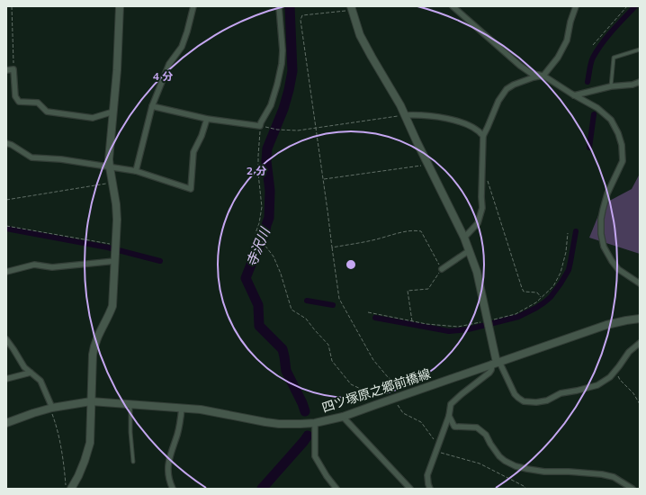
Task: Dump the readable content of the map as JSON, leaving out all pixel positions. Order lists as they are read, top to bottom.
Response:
{
  "streets": {
    "street": ["四ツ塚原之郷前橋線"]
  },
  "water": ["寺沢川"],
  "rings": ["4 分", "2 分"]
}
